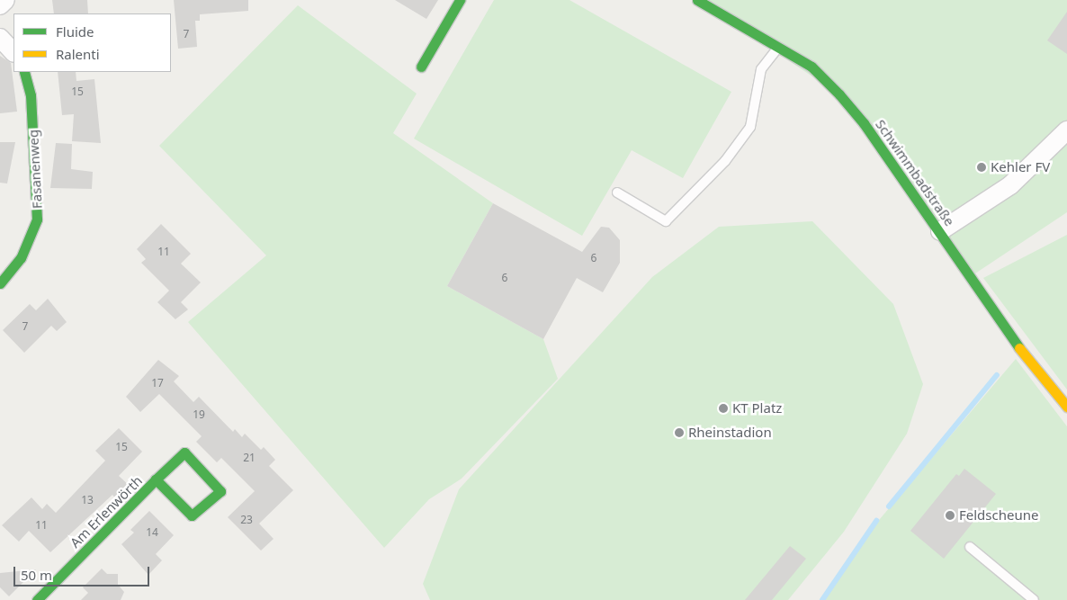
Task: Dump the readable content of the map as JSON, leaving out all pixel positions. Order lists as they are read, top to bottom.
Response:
{
  "streets": {
    "street": ["Fasanenweg", "Schwimmbadstraße", "Am Erlenwörth"]
  },
  "places": [
    "Kehler FV",
    "KT Platz",
    "Rheinstadion",
    "Feldscheune"
  ],
  "house_numbers": [
    "7",
    "15",
    "11",
    "6",
    "6",
    "7",
    "17",
    "19",
    "15",
    "21",
    "13",
    "23",
    "11",
    "14"
  ],
  "legend": ["Fluide", "Ralenti"],
  "scale_bar": "50 m"
}
